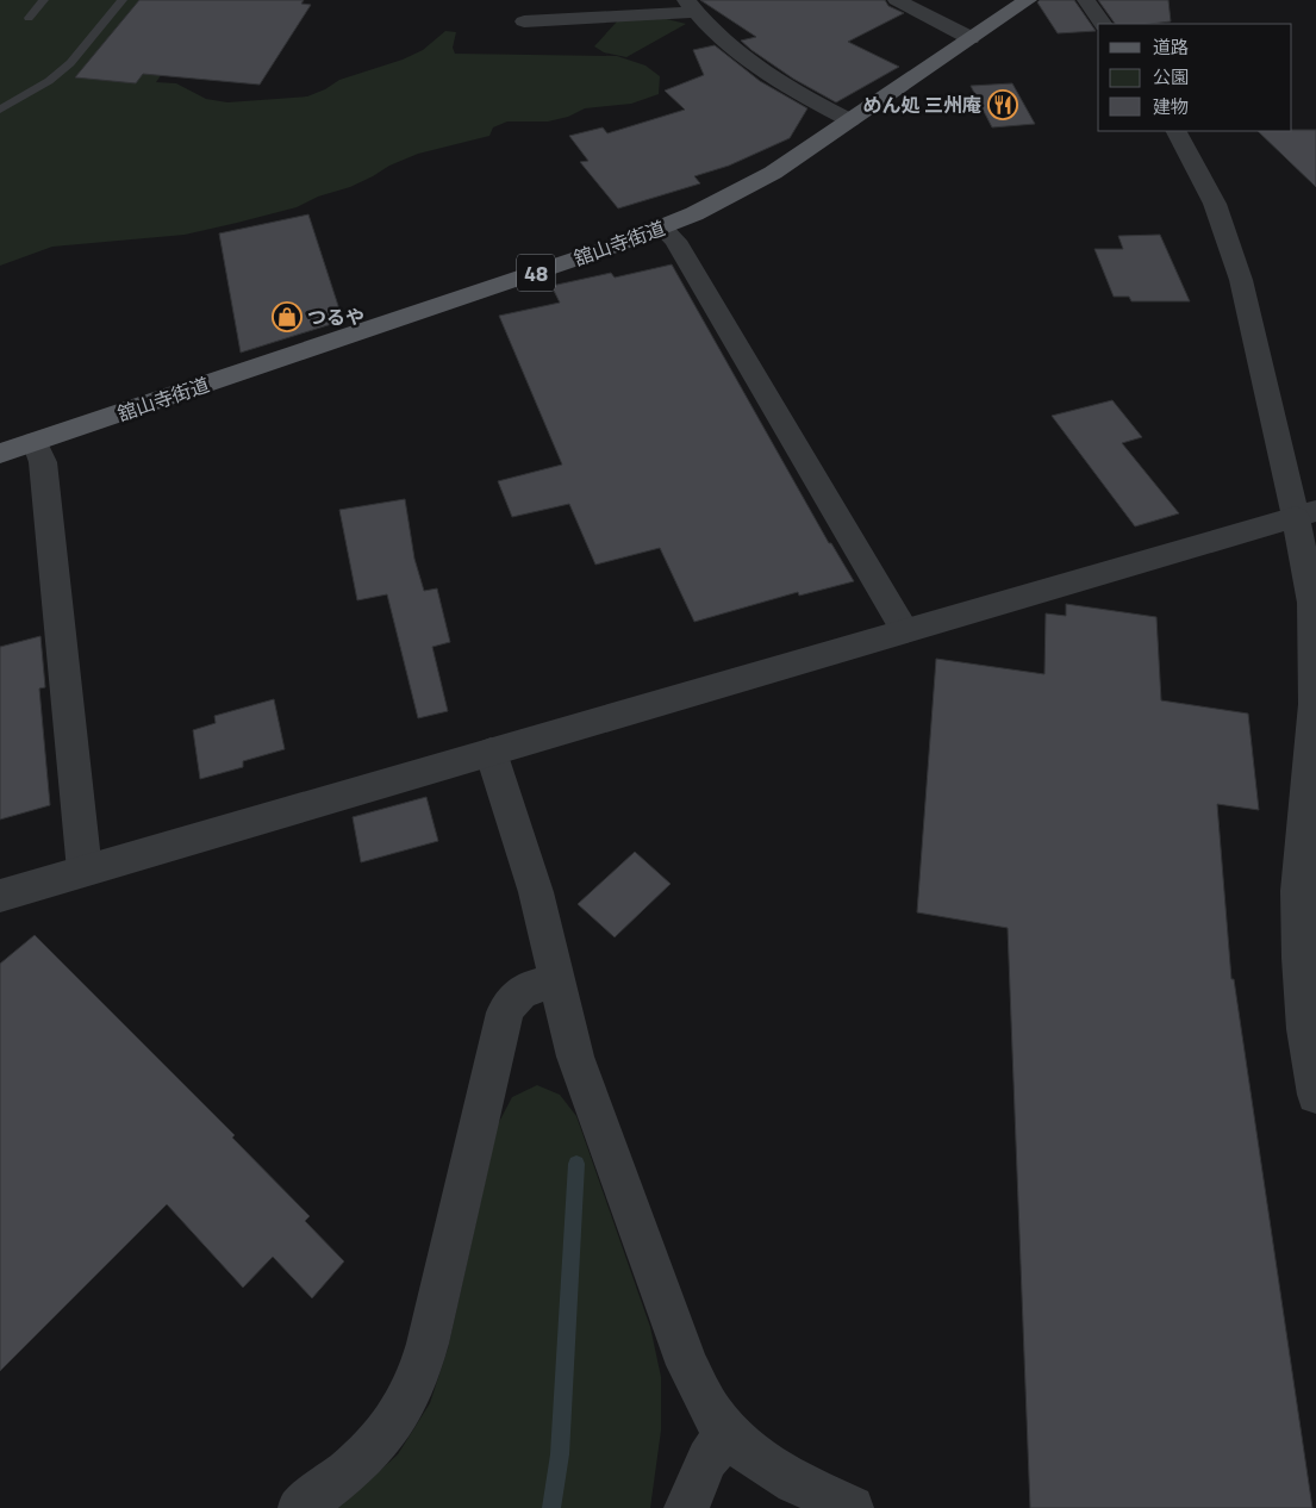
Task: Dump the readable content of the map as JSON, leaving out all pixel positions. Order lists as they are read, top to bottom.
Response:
{
  "streets": {
    "main road": ["舘山寺街道", "48"]
  },
  "places": {
    "restaurant": ["めん処 三州庵"],
    "shop": ["つるや"]
  },
  "legend": ["道路", "公園", "建物"]
}
